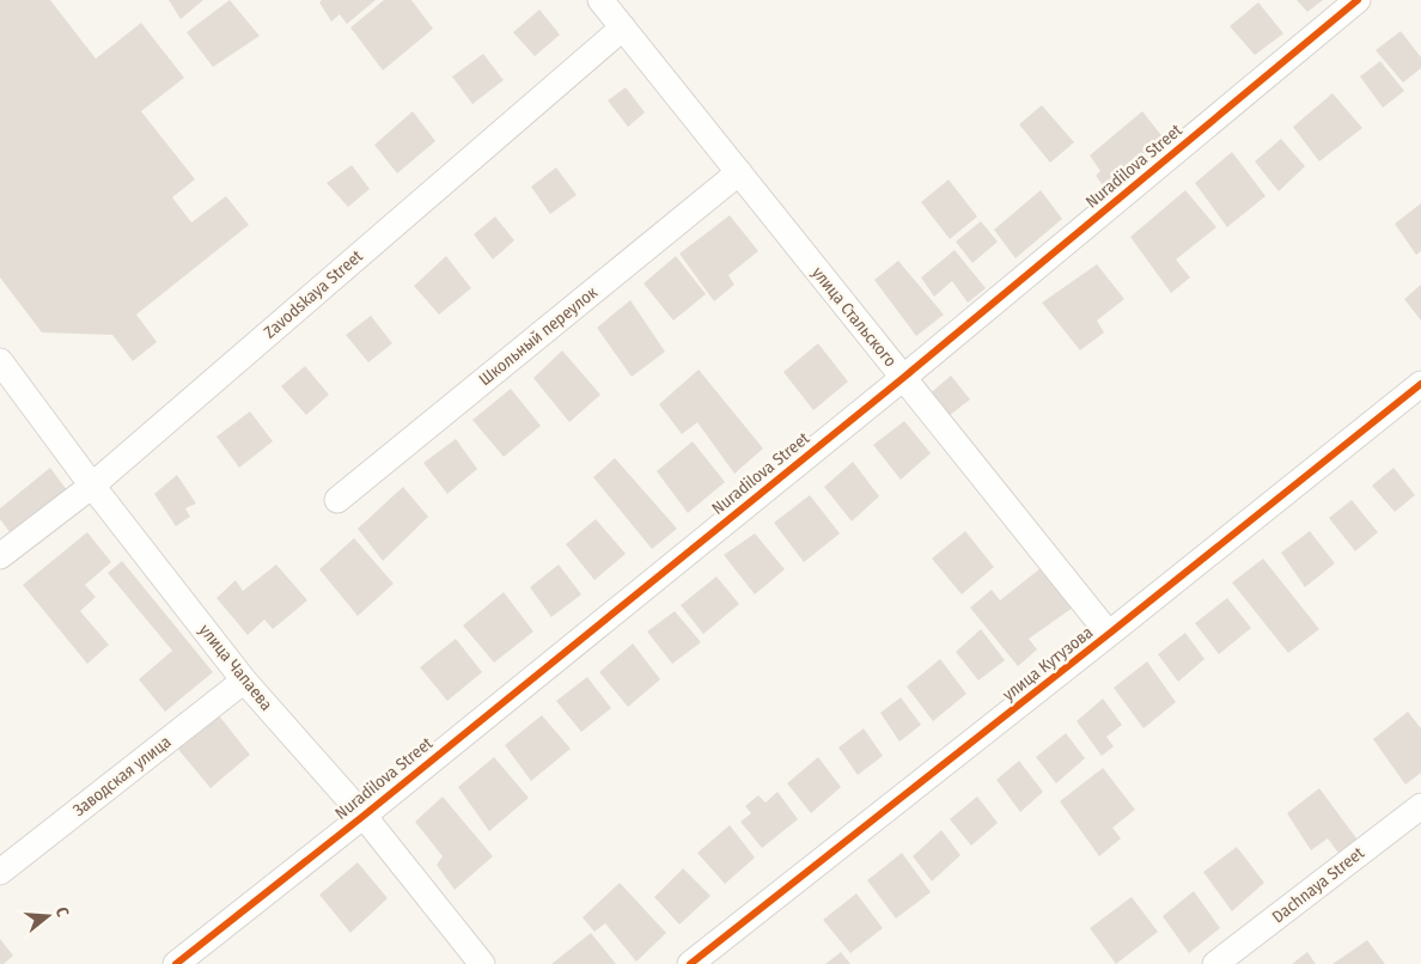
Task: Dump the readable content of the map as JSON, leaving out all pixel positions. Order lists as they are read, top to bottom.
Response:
{
  "streets": {
    "street": [
      "Nuradilova Street",
      "Zavodskaya Street",
      "улица Стальского",
      "Школьный переулок",
      "улица Кутузова",
      "улица Чапаева",
      "Заводская улица",
      "Dachnaya Street"
    ]
  },
  "crossings": [
    ["Nuradilova Street", "улица Стальского"],
    ["Nuradilova Street", "улица Чапаева"],
    ["Zavodskaya Street", "улица Стальского"],
    ["Zavodskaya Street", "улица Чапаева"],
    ["улица Стальского", "Школьный переулок"],
    ["улица Стальского", "улица Кутузова"],
    ["улица Чапаева", "Заводская улица"]
  ],
  "north": "right"
}
